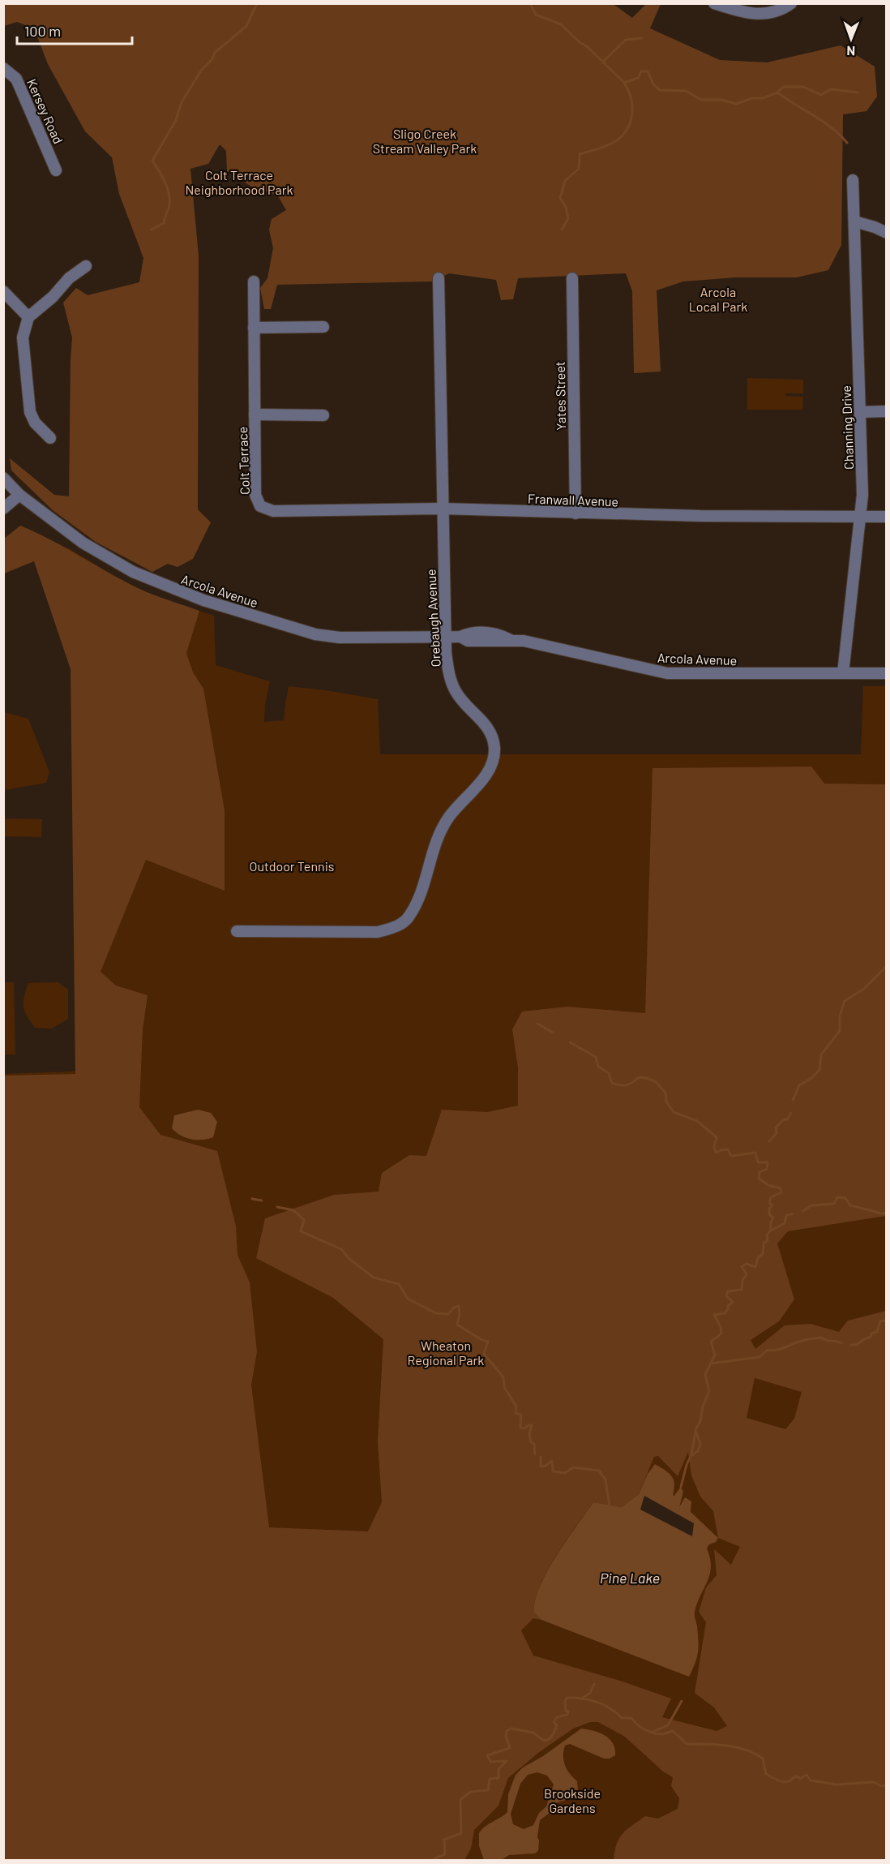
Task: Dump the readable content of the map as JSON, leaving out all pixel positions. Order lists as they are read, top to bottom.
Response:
{
  "streets": {
    "street": [
      "Kersey Road",
      "Yates Street",
      "Channing Drive",
      "Colt Terrace",
      "Franwall Avenue",
      "Arcola Avenue",
      "Orebaugh Avenue"
    ]
  },
  "crossings": [
    ["Yates Street", "Franwall Avenue"],
    ["Channing Drive", "Franwall Avenue"],
    ["Channing Drive", "Arcola Avenue"],
    ["Colt Terrace", "Franwall Avenue"],
    ["Franwall Avenue", "Orebaugh Avenue"],
    ["Arcola Avenue", "Orebaugh Avenue"]
  ],
  "water": ["Pine Lake"],
  "parks": [
    "Sligo Creek Stream Valley Park",
    "Colt Terrace Neighborhood Park",
    "Arcola Local Park",
    "Outdoor Tennis",
    "Wheaton Regional Park",
    "Brookside Gardens"
  ],
  "scale_bar": "100 m",
  "north": "bottom"
}
